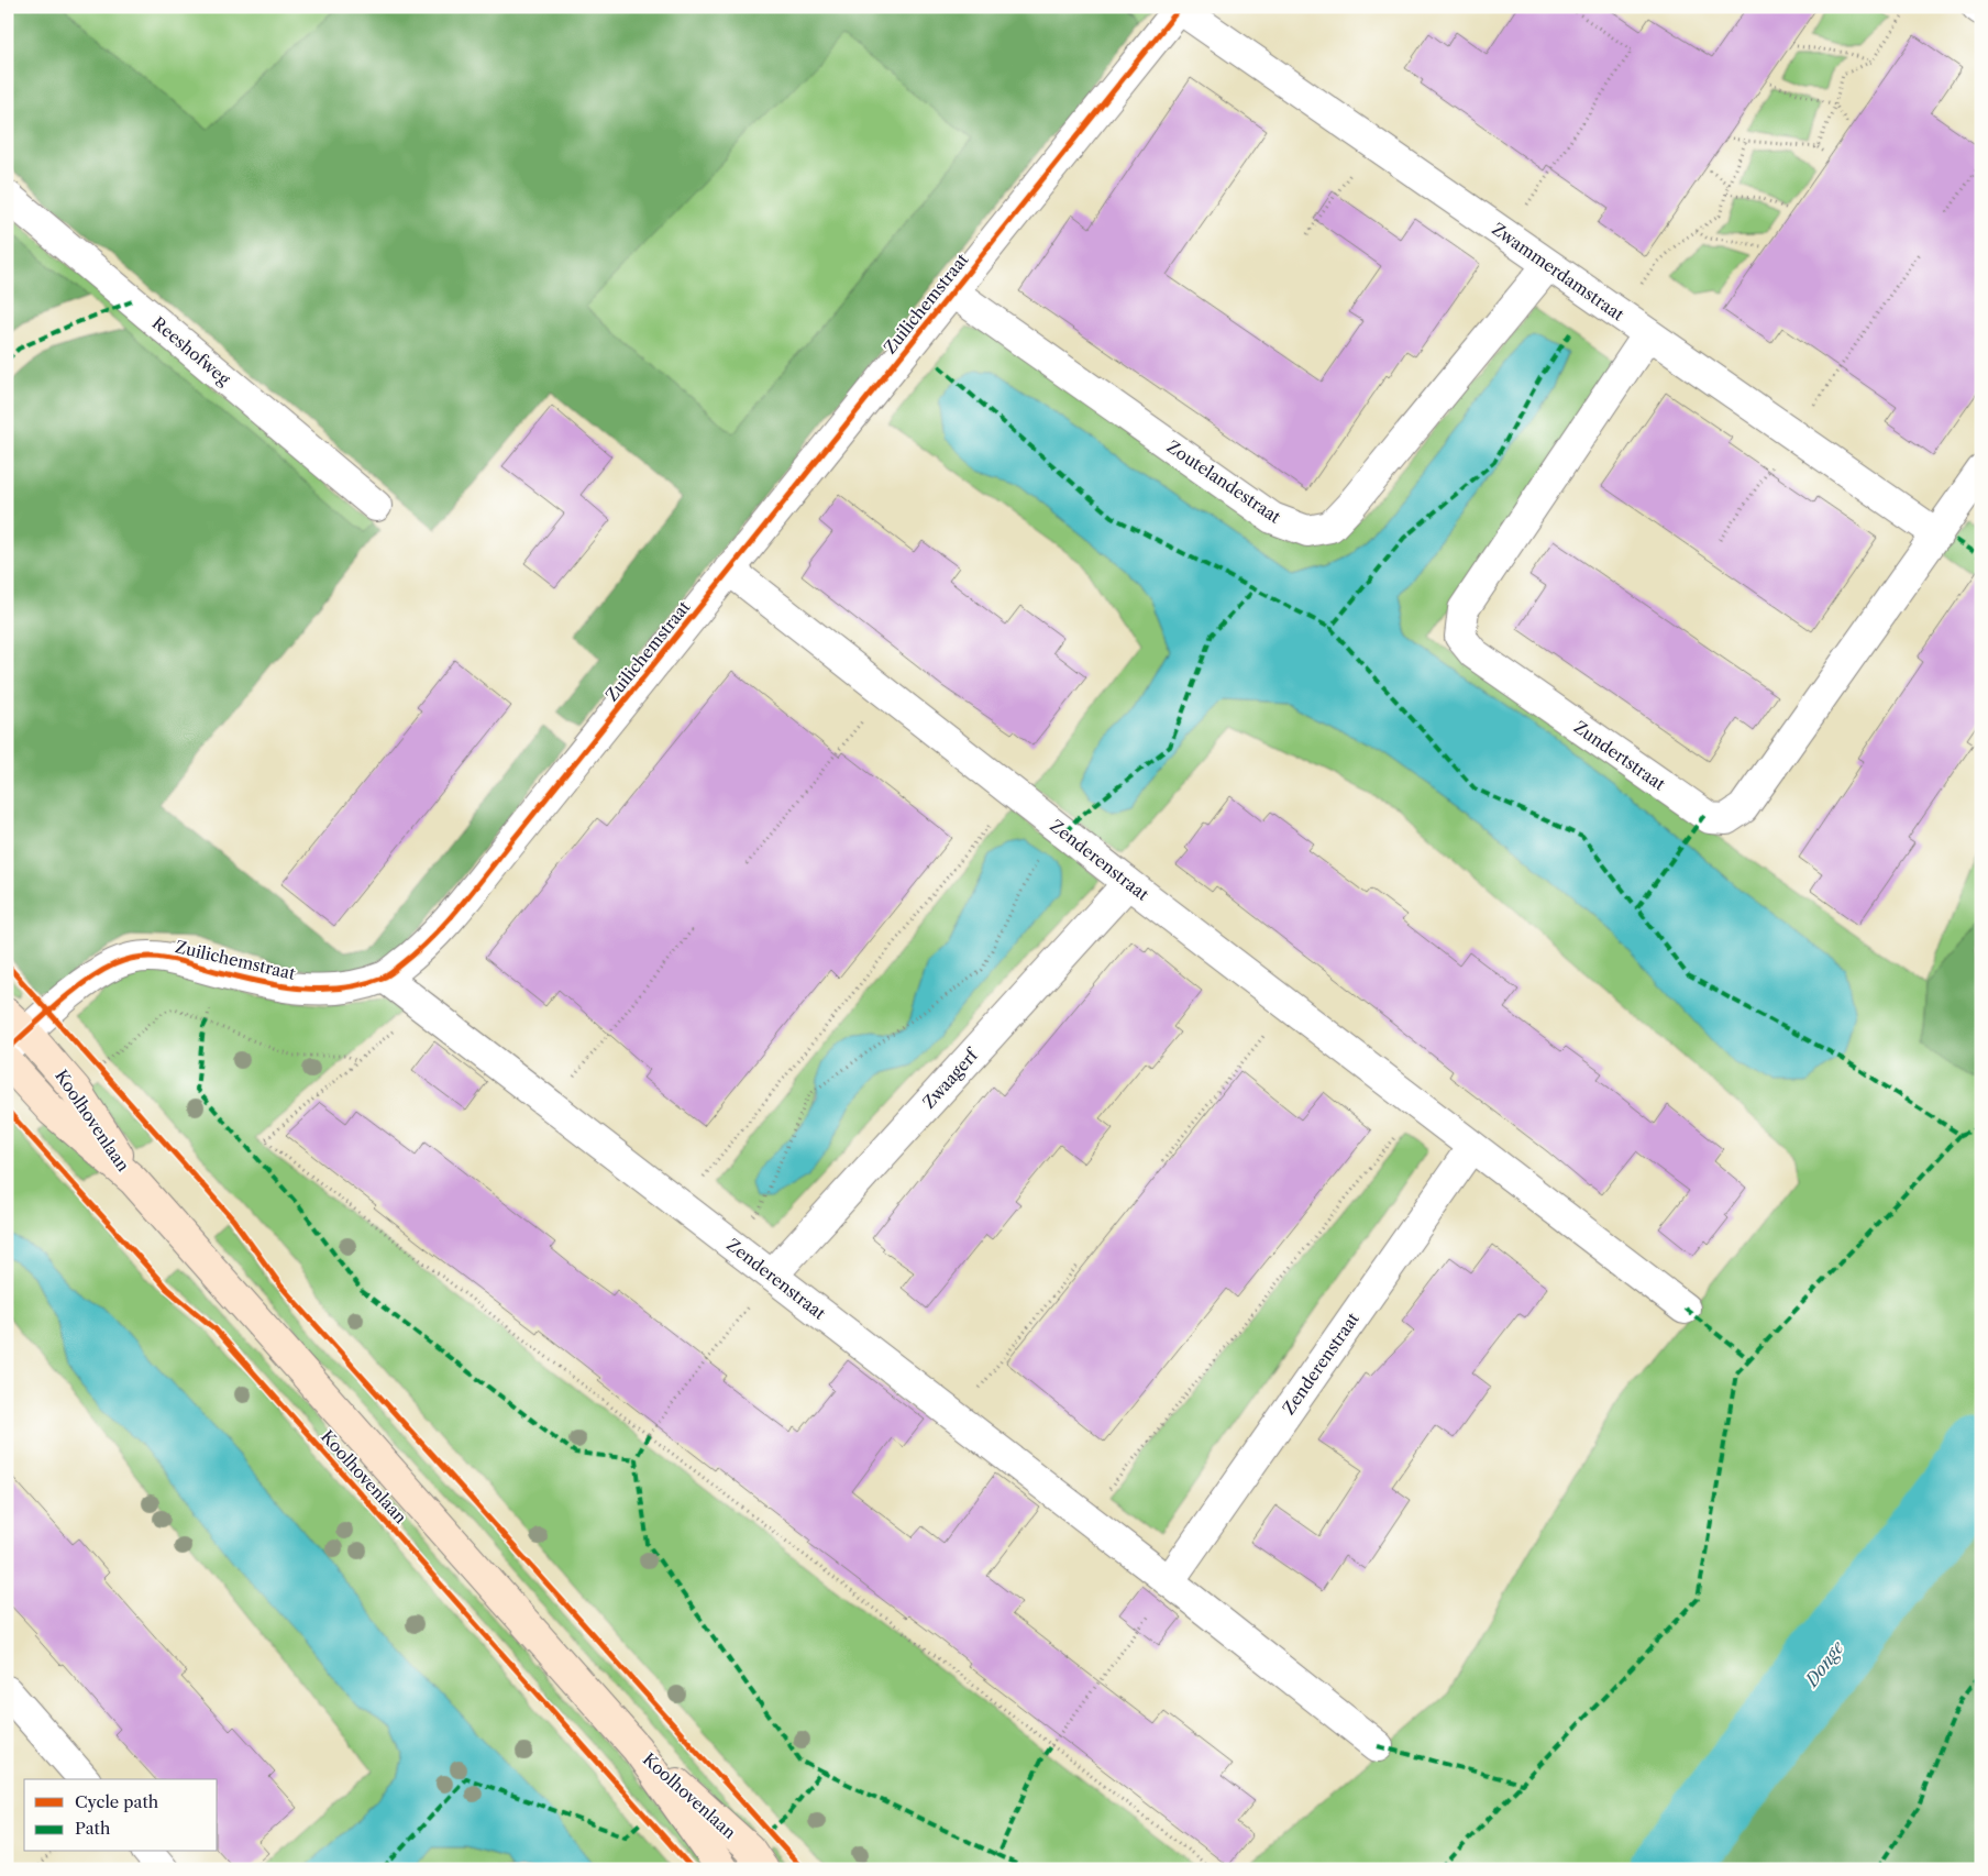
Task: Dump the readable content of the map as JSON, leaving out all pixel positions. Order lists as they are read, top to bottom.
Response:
{
  "streets": {
    "street": [
      "Zwammerdamstraat",
      "Zuilichemstraat",
      "Reeshofweg",
      "Zoutelandestraat",
      "Zundertstraat",
      "Zenderenstraat",
      "Zwaagerf",
      "Koolhovenlaan"
    ]
  },
  "crossings": [
    ["Zwammerdamstraat", "Zuilichemstraat"],
    ["Zwammerdamstraat", "Zoutelandestraat"],
    ["Zwammerdamstraat", "Zundertstraat"],
    ["Zuilichemstraat", "Zoutelandestraat"],
    ["Zuilichemstraat", "Zenderenstraat"],
    ["Zuilichemstraat", "Koolhovenlaan"],
    ["Zenderenstraat", "Zwaagerf"]
  ],
  "water": ["Donge"],
  "legend": ["Cycle path", "Path"]
}
